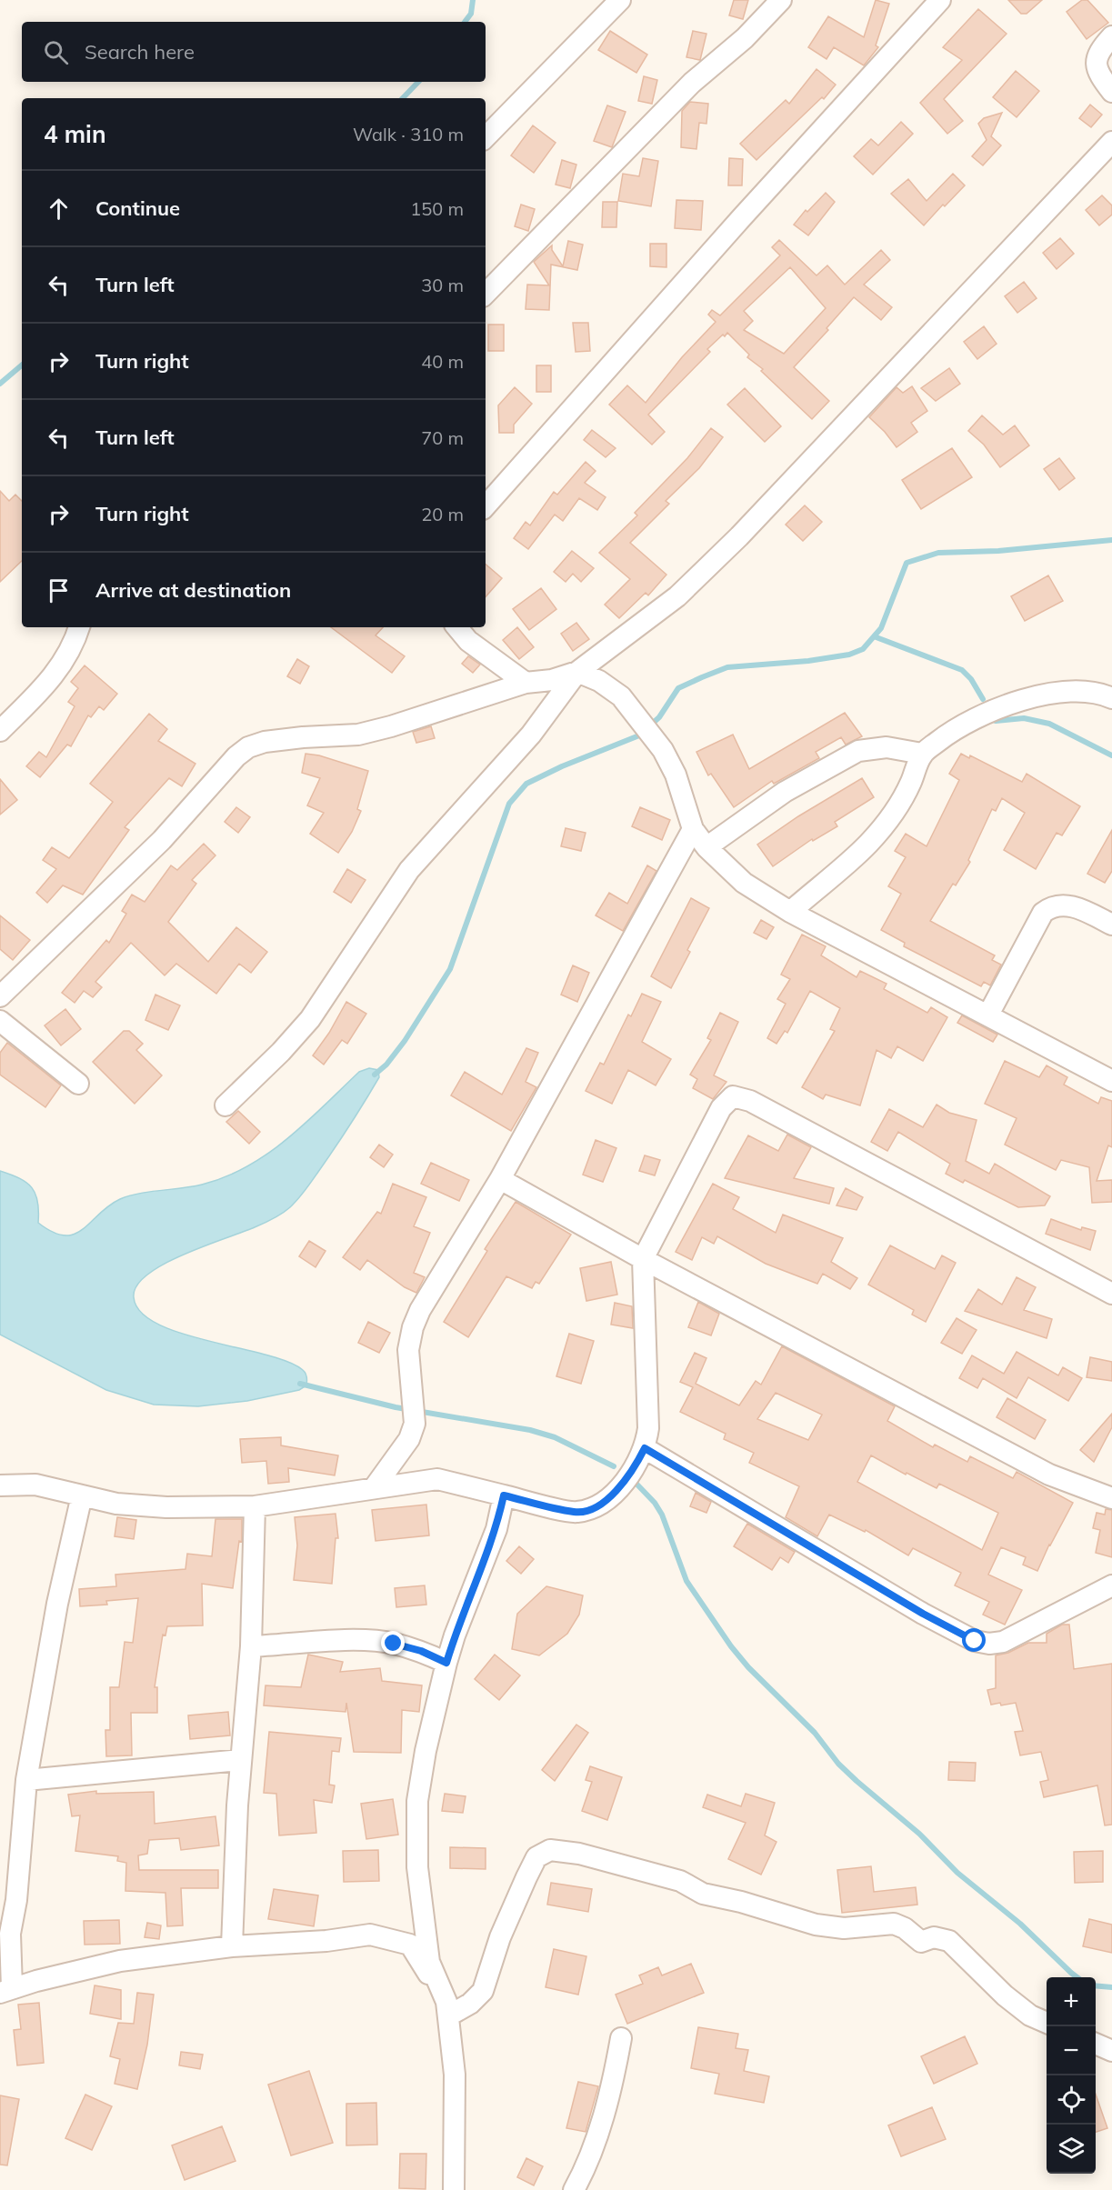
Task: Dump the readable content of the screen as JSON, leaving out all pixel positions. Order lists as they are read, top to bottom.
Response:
{
  "page": {
    "search": "Search here",
    "heading": ["4 min", "Walk · 310 m"],
    "list": [
      ["Continue", "150 m"],
      ["Turn left", "30 m"],
      ["Turn right", "40 m"],
      ["Turn left", "70 m"],
      ["Turn right", "20 m"],
      "Arrive at destination"
    ],
    "map_buttons": ["+", "−"]
  }
}
